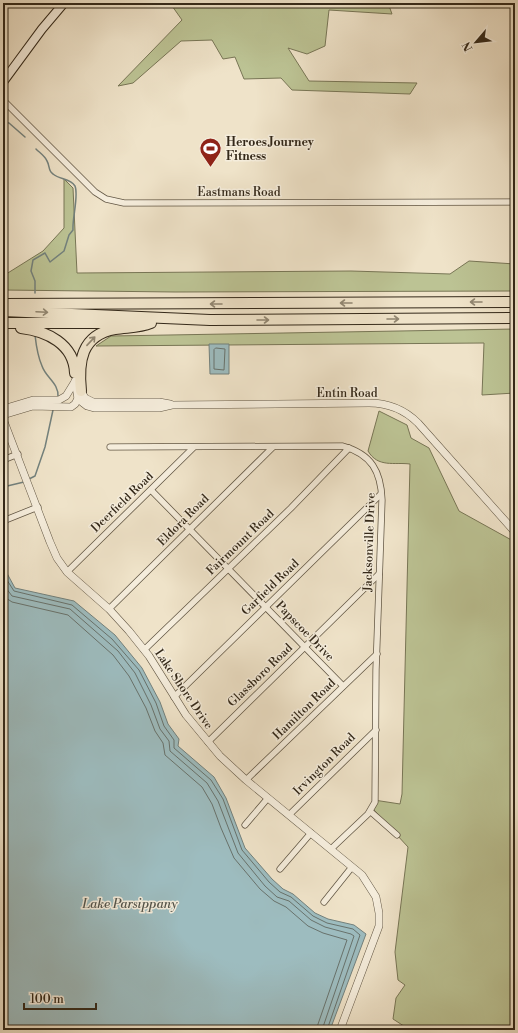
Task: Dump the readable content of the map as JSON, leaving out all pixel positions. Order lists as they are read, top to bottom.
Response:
{
  "streets": {
    "street": [
      "Eastmans Road",
      "Entin Road",
      "Deerfield Road",
      "Eldora Road",
      "Fairmount Road",
      "Jacksonville Drive",
      "Garfield Road",
      "Papscoe Drive",
      "Glassboro Road",
      "Lake Shore Drive",
      "Hamilton Road",
      "Irvington Road"
    ]
  },
  "crossings": [
    ["Deerfield Road", "Jacksonville Drive"],
    ["Deerfield Road", "Papscoe Drive"],
    ["Deerfield Road", "Lake Shore Drive"],
    ["Eldora Road", "Jacksonville Drive"],
    ["Eldora Road", "Papscoe Drive"],
    ["Eldora Road", "Lake Shore Drive"],
    ["Fairmount Road", "Jacksonville Drive"],
    ["Fairmount Road", "Papscoe Drive"],
    ["Fairmount Road", "Lake Shore Drive"],
    ["Jacksonville Drive", "Garfield Road"],
    ["Jacksonville Drive", "Glassboro Road"],
    ["Jacksonville Drive", "Hamilton Road"],
    ["Jacksonville Drive", "Irvington Road"],
    ["Garfield Road", "Papscoe Drive"],
    ["Garfield Road", "Lake Shore Drive"],
    ["Papscoe Drive", "Glassboro Road"],
    ["Papscoe Drive", "Hamilton Road"],
    ["Glassboro Road", "Lake Shore Drive"],
    ["Lake Shore Drive", "Hamilton Road"],
    ["Lake Shore Drive", "Irvington Road"]
  ],
  "water": ["Lake Parsippany"],
  "places": {
    "sports": ["Heroes Journey Fitness"]
  },
  "scale_bar": "100 m",
  "north": "bottom left"
}
